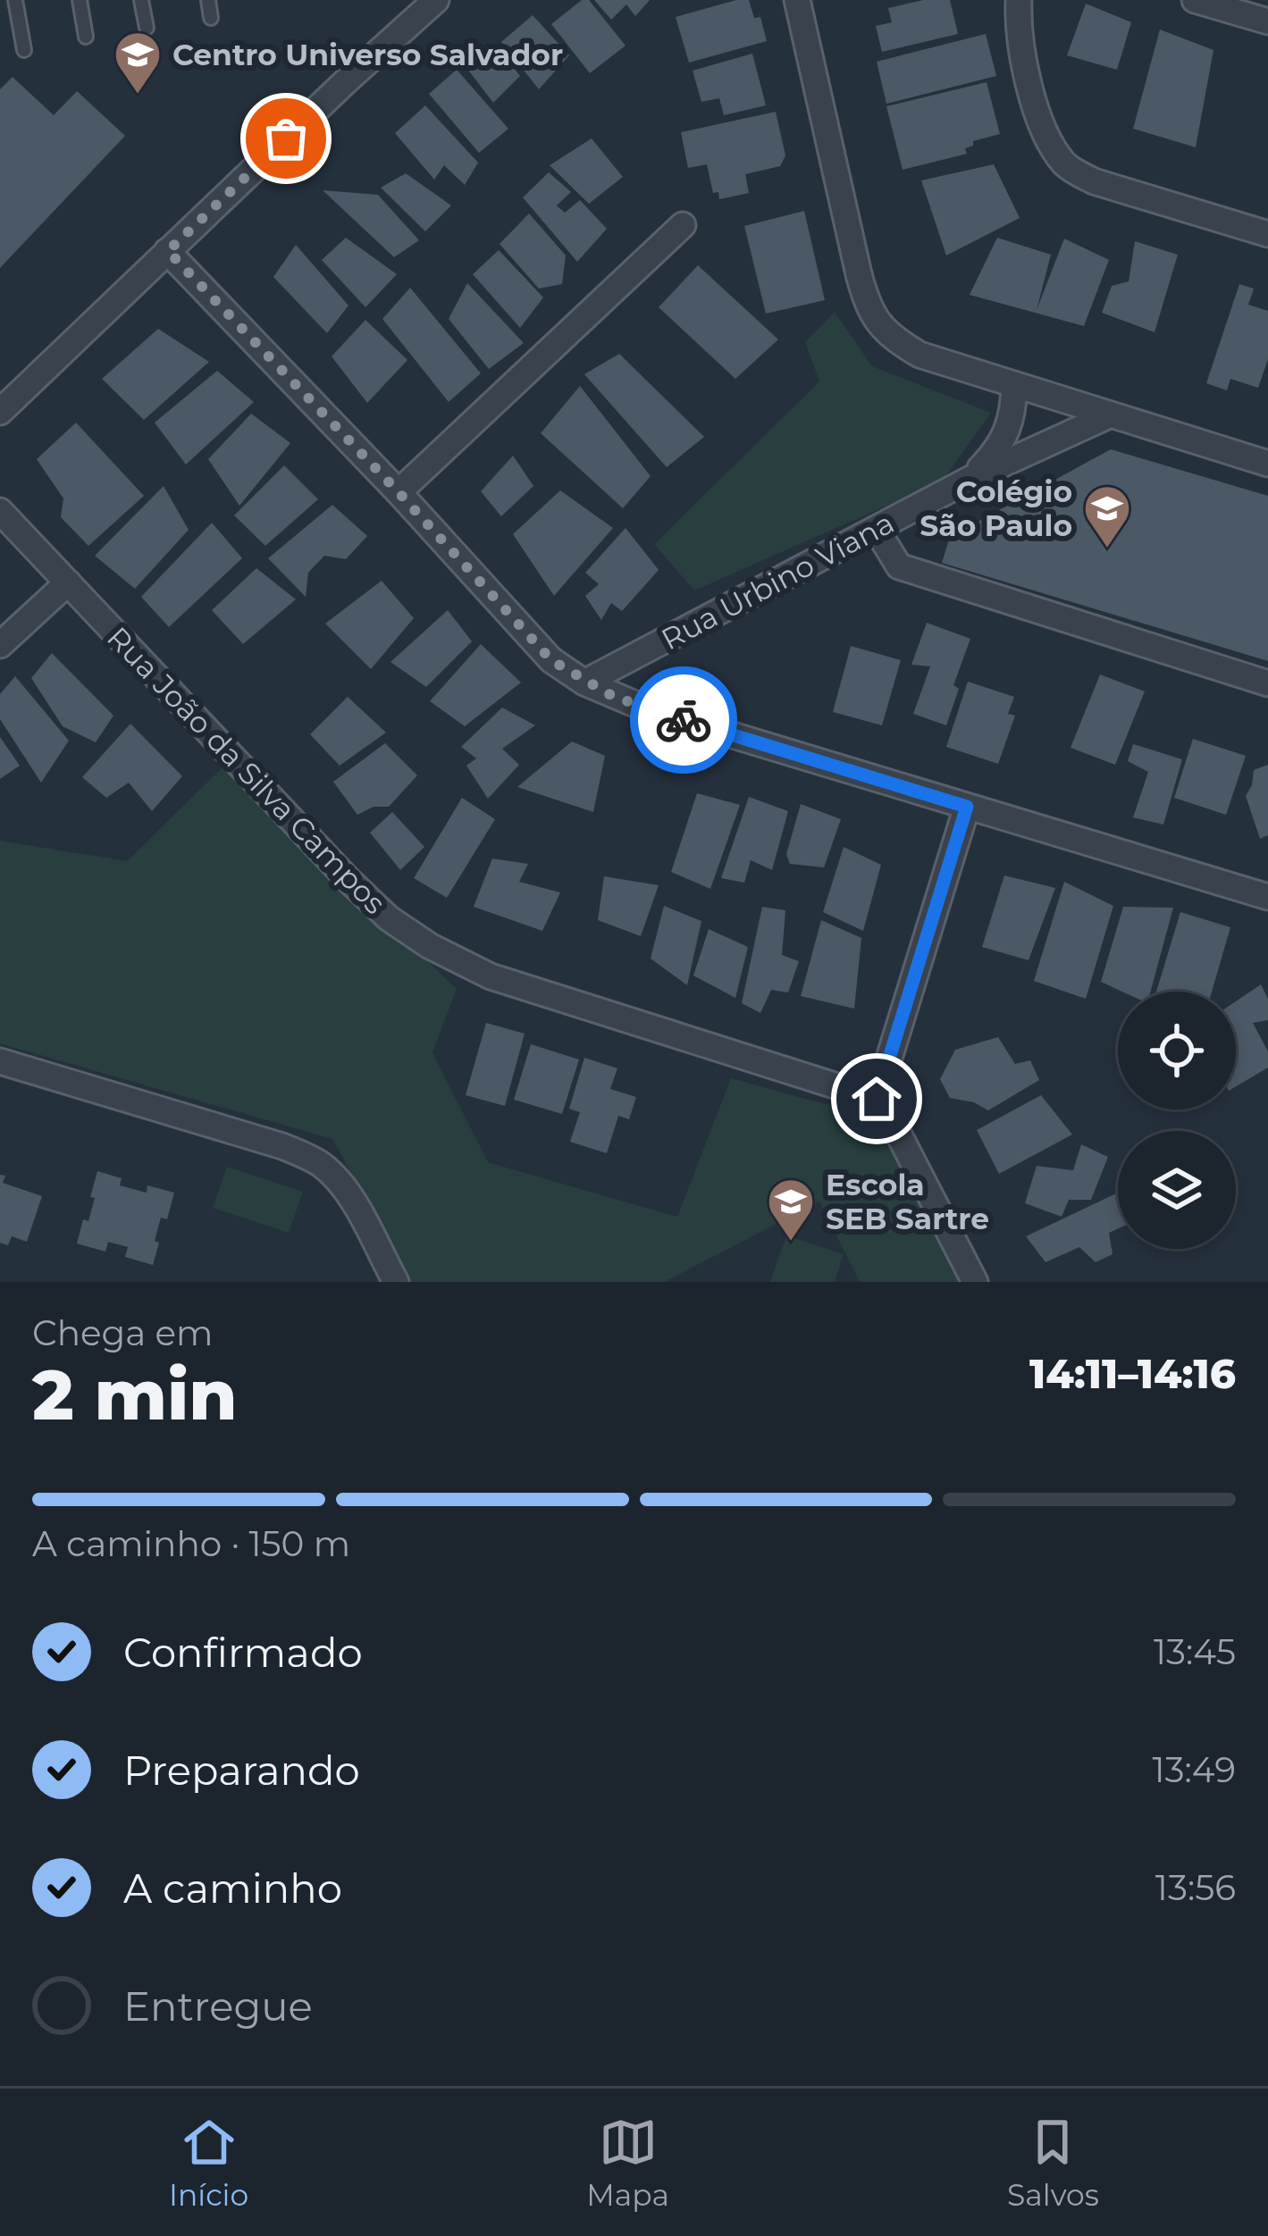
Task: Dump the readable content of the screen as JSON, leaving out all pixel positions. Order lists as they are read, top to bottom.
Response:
{
  "streets": {
    "street": ["Rua Urbino Viana", "Rua João da Silva Campos"]
  },
  "places": {
    "school or university": ["Centro Universo Salvador", "Colégio São Paulo", "Escola SEB Sartre"]
  },
  "page": {
    "heading": ["2 min", "Chega em", "14:11–14:16"],
    "bar": "A caminho · 150 m",
    "list": [
      ["Confirmado", "13:45"],
      ["Preparando", "13:49"],
      ["A caminho", "13:56"],
      "Entregue"
    ],
    "tabs": ["Início", "Mapa", "Salvos"]
  }
}
